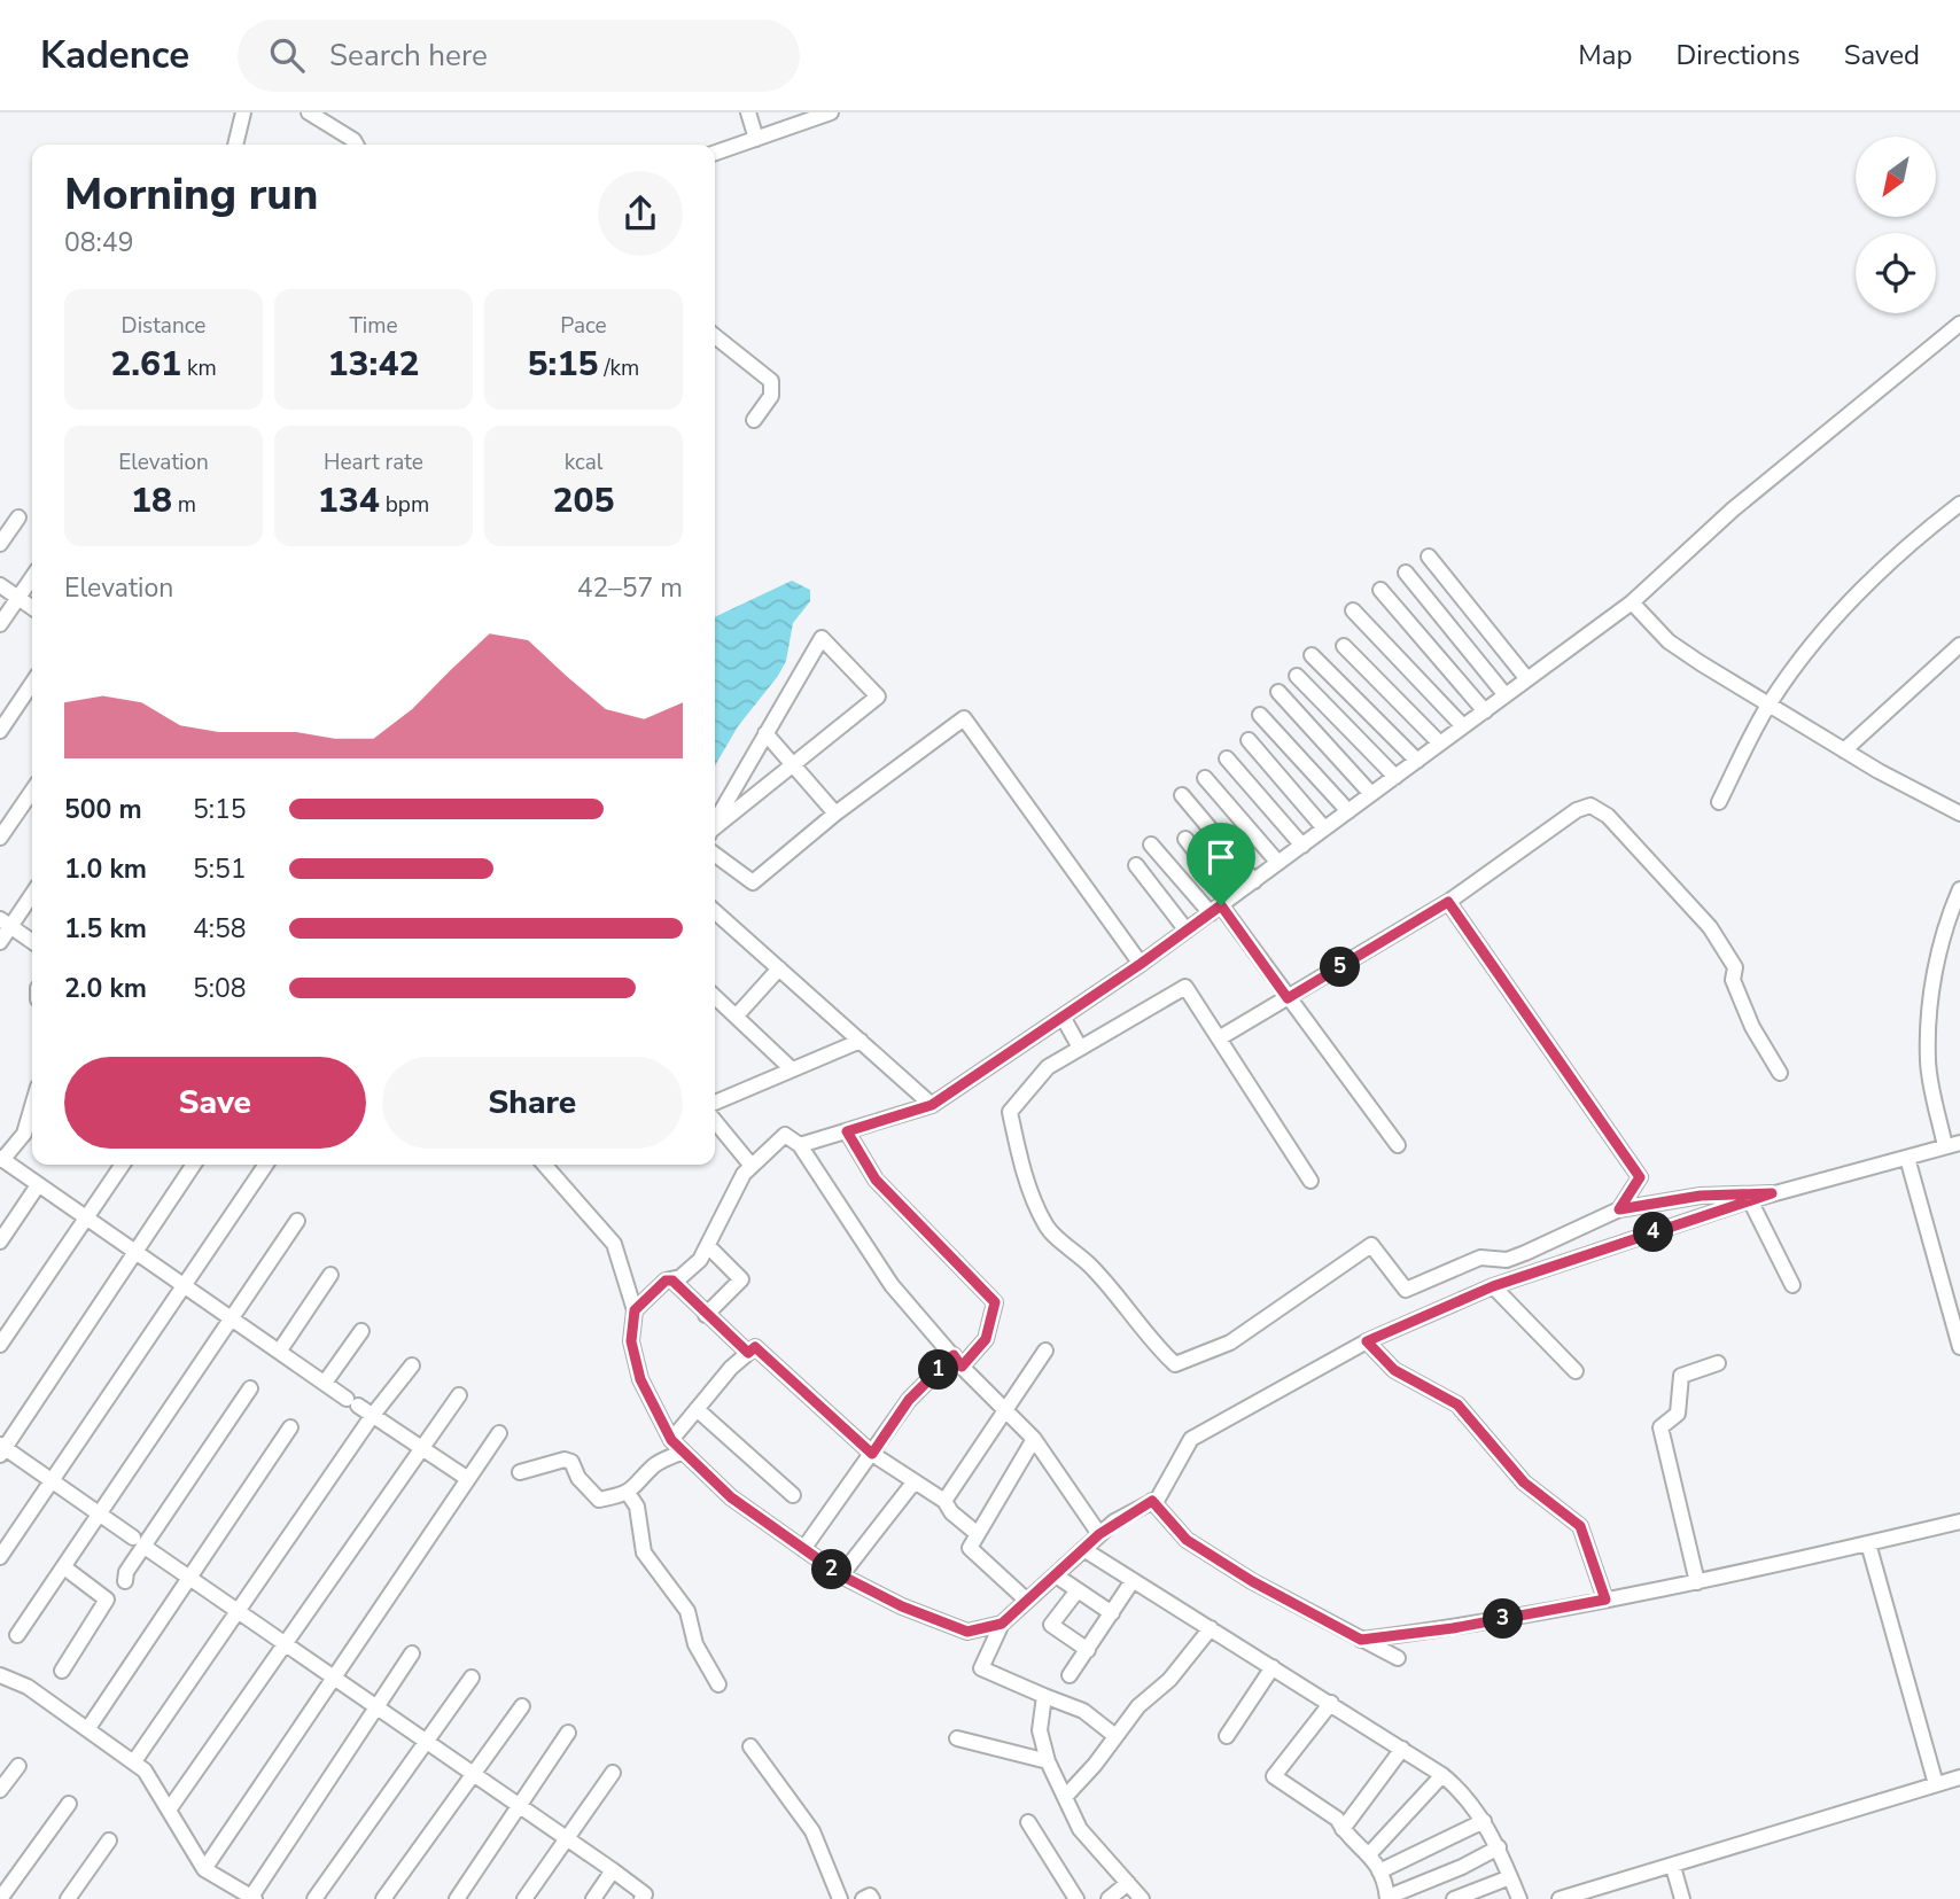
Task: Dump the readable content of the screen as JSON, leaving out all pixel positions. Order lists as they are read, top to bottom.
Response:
{
  "north": "bottom left",
  "page": {
    "header": "Kadence",
    "search": "Search here",
    "nav": ["Map", "Directions", "Saved"],
    "heading": ["Morning run", "08:49"],
    "stats": [
      ["Distance", "2.61 km"],
      ["Time", "13:42"],
      ["Pace", "5:15 /km"],
      ["Elevation", "18 m"],
      ["Heart rate", "134 bpm"],
      ["kcal", "205"]
    ],
    "chart": ["Elevation", "42–57 m"],
    "list": [
      {
        "name": "500 m",
        "note": "5:15"
      },
      {
        "name": "1.0 km",
        "note": "5:51"
      },
      {
        "name": "1.5 km",
        "note": "4:58"
      },
      {
        "name": "2.0 km",
        "note": "5:08"
      }
    ],
    "pins": [
      "5",
      "4",
      "1",
      "2",
      "3"
    ],
    "buttons": ["Save", "Share"]
  }
}
